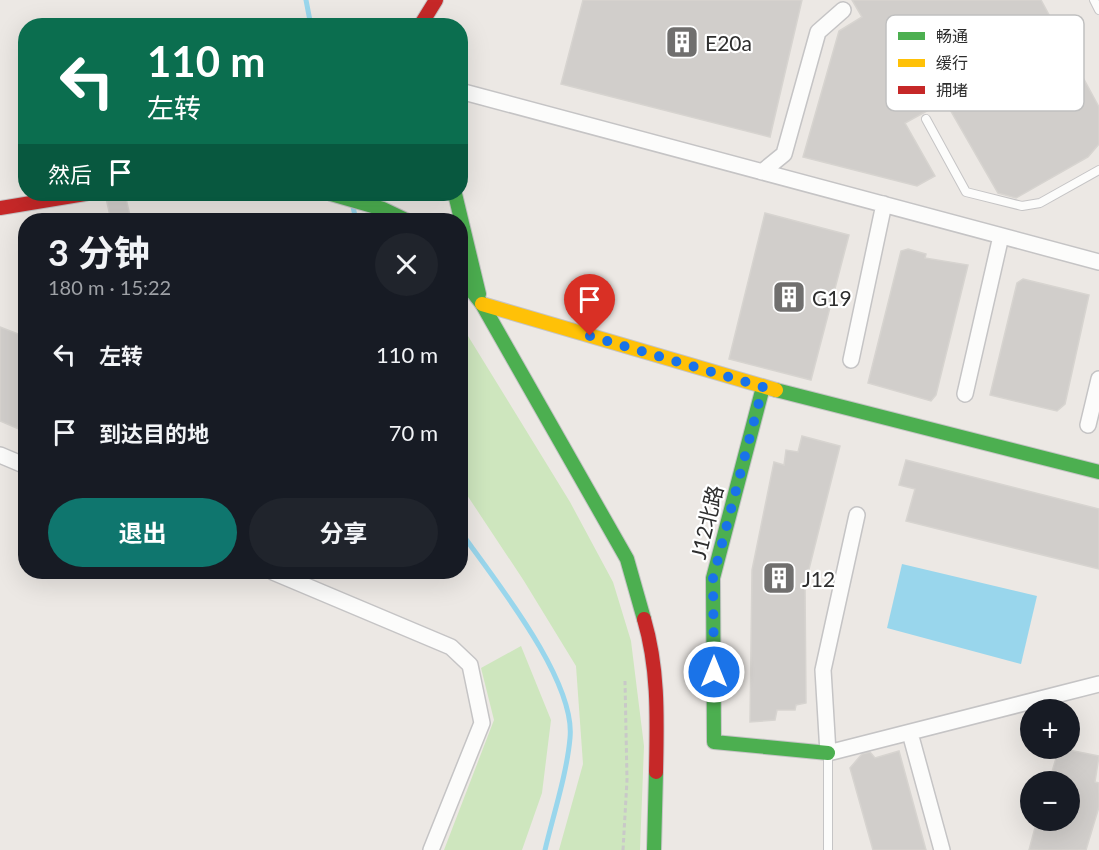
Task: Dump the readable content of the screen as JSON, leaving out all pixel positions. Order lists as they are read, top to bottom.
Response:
{
  "streets": {
    "street": ["J12北路"]
  },
  "places": {
    "building": ["E20a", "G19", "J12"]
  },
  "legend": ["畅通", "缓行", "拥堵"],
  "page": {
    "turn": ["110 m", "左转"],
    "then": "然后",
    "heading": ["3 分钟", "180 m · 15:22"],
    "list": [
      {
        "name": "左转",
        "value": "110 m"
      },
      {
        "name": "到达目的地",
        "value": "70 m"
      }
    ],
    "buttons": ["退出", "分享"],
    "map_buttons": ["+", "−"]
  }
}
